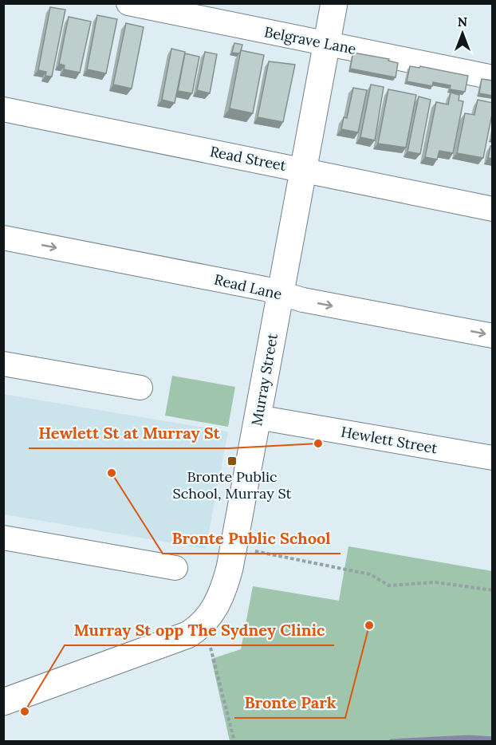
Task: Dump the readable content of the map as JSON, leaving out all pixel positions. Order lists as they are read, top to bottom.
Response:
{
  "streets": {
    "main road": ["Murray Street"],
    "street": [
      "Belgrave Lane",
      "Read Street",
      "Read Lane",
      "Hewlett Street"
    ]
  },
  "crossings": [
    ["Belgrave Lane", "Murray Street"],
    ["Read Street", "Murray Street"],
    ["Read Lane", "Murray Street"],
    ["Murray Street", "Hewlett Street"]
  ],
  "one_way": ["Read Lane"],
  "places": {
    "other": [
      "Hewlett St at Murray St",
      "Bronte Public School",
      "Bronte Park",
      "Murray St opp The Sydney Clinic"
    ],
    "transit": ["Bronte Public School, Murray St"]
  },
  "north": "top"
}
